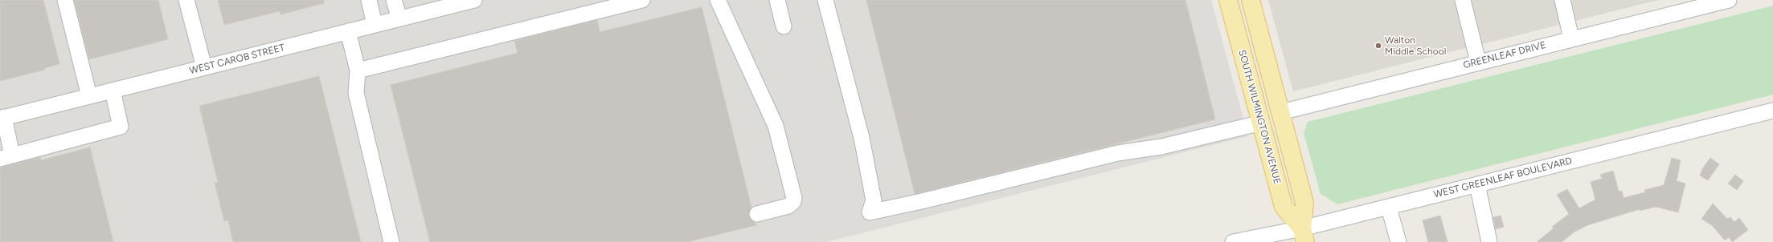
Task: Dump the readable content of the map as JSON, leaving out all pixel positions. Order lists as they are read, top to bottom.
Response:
{
  "streets": {
    "main road": ["SOUTH WILMINGTON AVENUE"],
    "street": ["GREENLEAF DRIVE", "WEST CAROB STREET", "WEST GREENLEAF BOULEVARD"]
  },
  "crossings": [
    ["SOUTH WILMINGTON AVENUE", "WEST GREENLEAF BOULEVARD"]
  ],
  "places": ["Walton Middle School"]
}
